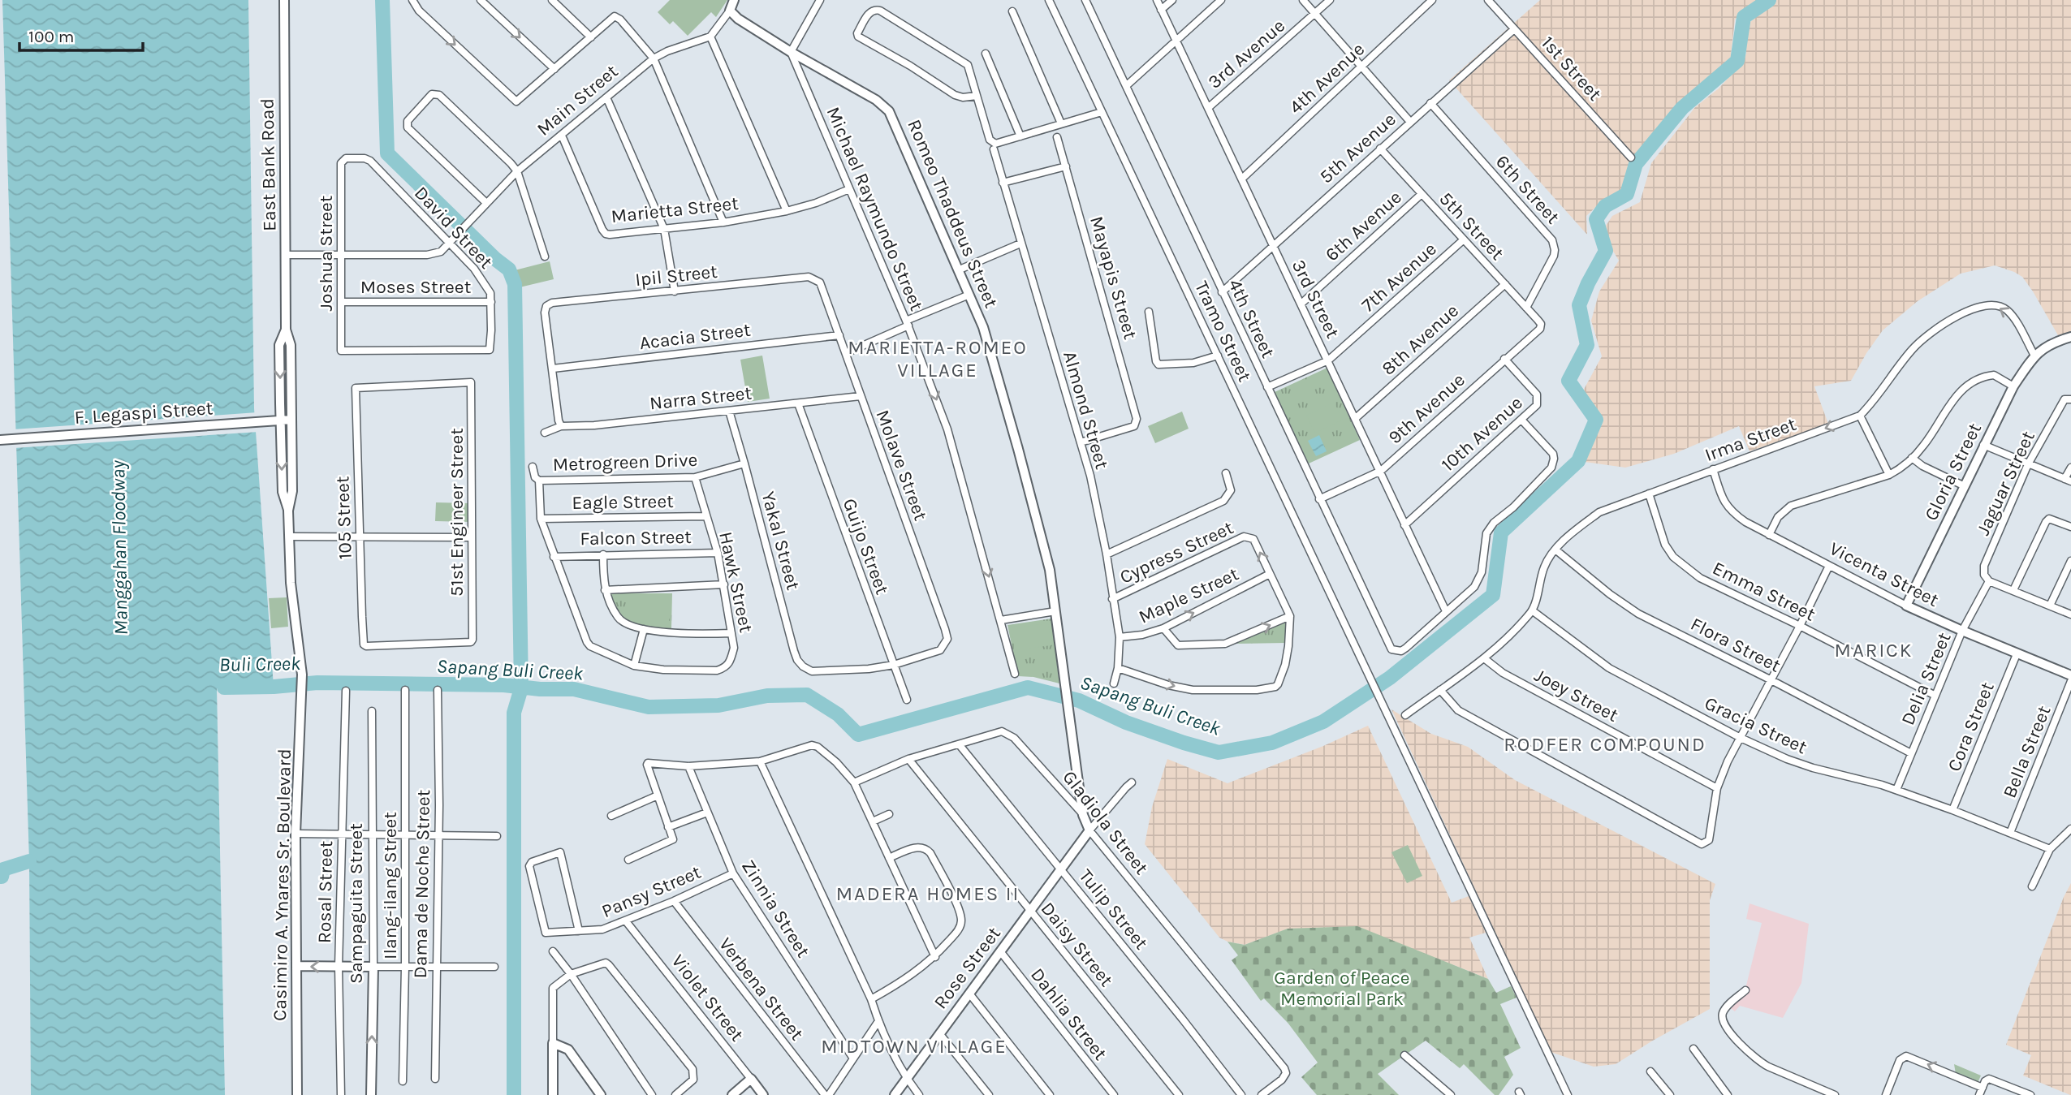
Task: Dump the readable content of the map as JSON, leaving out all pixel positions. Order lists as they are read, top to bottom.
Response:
{
  "streets": {
    "street": [
      "3rd Avenue",
      "1st Street",
      "4th Avenue",
      "Main Street",
      "5th Avenue",
      "East Bank Road",
      "6th Street",
      "Michael Raymundo Street",
      "Marietta Street",
      "Romeo Thaddeus Street",
      "6th Avenue",
      "5th Street",
      "David Street",
      "Joshua Street",
      "Ipil Street",
      "7th Avenue",
      "Mayapis Street",
      "Moses Street",
      "3rd Street",
      "4th Street",
      "Tramo Street",
      "Acacia Street",
      "8th Avenue",
      "Narra Street",
      "9th Avenue",
      "Almond Street",
      "F. Legaspi Street",
      "10th Avenue",
      "Irma Street",
      "Metrogreen Drive",
      "Molave Street",
      "Gloria Street",
      "Jaguar Street",
      "Eagle Street",
      "51st Engineer Street",
      "105 Street",
      "Falcon Street",
      "Yakal Street",
      "Guijo Street",
      "Cypress Street",
      "Vicenta Street",
      "Hawk Street",
      "Emma Street",
      "Maple Street",
      "Flora Street",
      "Delia Street",
      "Joey Street",
      "Gracia Street",
      "Cora Street",
      "Bella Street",
      "Gladiola Street",
      "Dama de Noche Street",
      "Casimiro A. Ynares Sr. Boulevard",
      "Ilang-ilang Street",
      "Pansy Street",
      "Rosal Street",
      "Sampaguita Street",
      "Zinnia Street",
      "Tulip Street",
      "Daisy Street",
      "Rose Street",
      "Verbena Street",
      "Violet Street",
      "Dahlia Street"
    ]
  },
  "crossings": [
    ["3rd Avenue", "3rd Street"],
    ["1st Street", "5th Avenue"],
    ["4th Avenue", "3rd Street"],
    ["Main Street", "Marietta Street"],
    ["Main Street", "David Street"],
    ["5th Avenue", "6th Street"],
    ["5th Avenue", "5th Street"],
    ["5th Avenue", "3rd Street"],
    ["5th Avenue", "4th Street"],
    ["East Bank Road", "F. Legaspi Street"],
    ["East Bank Road", "Casimiro A. Ynares Sr. Boulevard"],
    ["6th Street", "5th Street"],
    ["Michael Raymundo Street", "Marietta Street"],
    ["Michael Raymundo Street", "Romeo Thaddeus Street"],
    ["Romeo Thaddeus Street", "Gladiola Street"],
    ["6th Avenue", "5th Street"],
    ["6th Avenue", "3rd Street"],
    ["5th Street", "7th Avenue"],
    ["5th Street", "8th Avenue"],
    ["5th Street", "9th Avenue"],
    ["David Street", "Joshua Street"],
    ["David Street", "Moses Street"],
    ["Joshua Street", "Moses Street"],
    ["Ipil Street", "Acacia Street"],
    ["Ipil Street", "Molave Street"],
    ["7th Avenue", "3rd Street"],
    ["7th Avenue", "4th Street"],
    ["Mayapis Street", "Almond Street"],
    ["3rd Street", "4th Street"],
    ["3rd Street", "8th Avenue"],
    ["3rd Street", "9th Avenue"],
    ["3rd Street", "10th Avenue"],
    ["4th Street", "9th Avenue"],
    ["Acacia Street", "Molave Street"],
    ["Narra Street", "Molave Street"],
    ["Narra Street", "Yakal Street"],
    ["Narra Street", "Guijo Street"],
    ["9th Avenue", "10th Avenue"],
    ["Almond Street", "Cypress Street"],
    ["Almond Street", "Maple Street"],
    ["Irma Street", "Gloria Street"],
    ["Irma Street", "Vicenta Street"],
    ["Irma Street", "Emma Street"],
    ["Irma Street", "Flora Street"],
    ["Irma Street", "Joey Street"],
    ["Irma Street", "Gracia Street"],
    ["Metrogreen Drive", "Yakal Street"],
    ["Metrogreen Drive", "Hawk Street"],
    ["Molave Street", "Yakal Street"],
    ["Molave Street", "Guijo Street"],
    ["Gloria Street", "Vicenta Street"],
    ["Jaguar Street", "Delia Street"],
    ["Eagle Street", "Hawk Street"],
    ["51st Engineer Street", "105 Street"],
    ["Falcon Street", "Hawk Street"],
    ["Yakal Street", "Guijo Street"],
    ["Cypress Street", "Maple Street"],
    ["Vicenta Street", "Delia Street"],
    ["Vicenta Street", "Cora Street"],
    ["Emma Street", "Delia Street"],
    ["Flora Street", "Delia Street"],
    ["Delia Street", "Gracia Street"],
    ["Gracia Street", "Cora Street"],
    ["Gracia Street", "Bella Street"],
    ["Gladiola Street", "Tulip Street"],
    ["Gladiola Street", "Daisy Street"],
    ["Gladiola Street", "Rose Street"],
    ["Pansy Street", "Zinnia Street"],
    ["Pansy Street", "Verbena Street"],
    ["Pansy Street", "Violet Street"],
    ["Tulip Street", "Rose Street"],
    ["Daisy Street", "Rose Street"],
    ["Rose Street", "Dahlia Street"]
  ],
  "one_way": [
    "Michael Raymundo Street",
    "Irma Street",
    "Cypress Street",
    "Maple Street"
  ],
  "districts": [
    "MARIETTA-ROMEO VILLAGE",
    "MARICK",
    "RODFER COMPOUND",
    "MADERA HOMES II",
    "MIDTOWN VILLAGE"
  ],
  "water": ["Manggahan Floodway", "Buli Creek", "Sapang Buli Creek"],
  "parks": ["Garden of Peace Memorial Park"],
  "scale_bar": "100 m"
}
